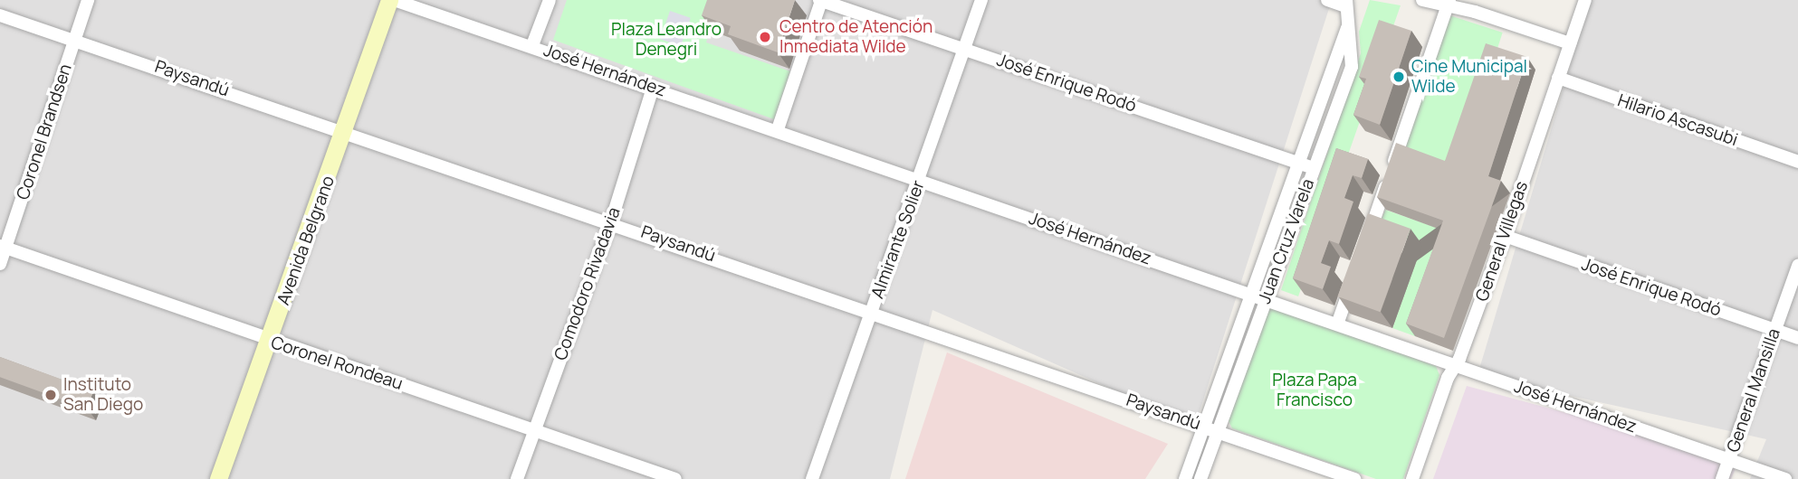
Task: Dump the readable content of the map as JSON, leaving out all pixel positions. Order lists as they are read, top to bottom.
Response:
{
  "streets": {
    "street": [
      "José Hernández",
      "Paysandú",
      "José Enrique Rodó",
      "Hilario Ascasubi",
      "Coronel Brandsen",
      "Almirante Solier",
      "Avenida Belgrano",
      "Juan Cruz Varela",
      "General Villegas",
      "Comodoro Rivadavia",
      "Coronel Rondeau",
      "General Mansilla"
    ]
  },
  "crossings": [
    ["José Hernández", "Almirante Solier"],
    ["José Hernández", "Avenida Belgrano"],
    ["José Hernández", "Juan Cruz Varela"],
    ["José Hernández", "General Villegas"],
    ["José Hernández", "Comodoro Rivadavia"],
    ["José Hernández", "General Mansilla"],
    ["Paysandú", "Coronel Brandsen"],
    ["Paysandú", "Almirante Solier"],
    ["Paysandú", "Avenida Belgrano"],
    ["Paysandú", "Juan Cruz Varela"],
    ["Paysandú", "Comodoro Rivadavia"],
    ["José Enrique Rodó", "Almirante Solier"],
    ["José Enrique Rodó", "Juan Cruz Varela"],
    ["José Enrique Rodó", "General Villegas"],
    ["José Enrique Rodó", "General Mansilla"],
    ["Hilario Ascasubi", "General Villegas"],
    ["Coronel Brandsen", "Coronel Rondeau"],
    ["Avenida Belgrano", "Coronel Rondeau"],
    ["Comodoro Rivadavia", "Coronel Rondeau"]
  ],
  "parks": ["Plaza Leandro Denegri", "Plaza Papa Francisco"],
  "places": ["Centro de Atención Inmediata Wilde", "Cine Municipal Wilde", "Instituto San Diego"]
}
